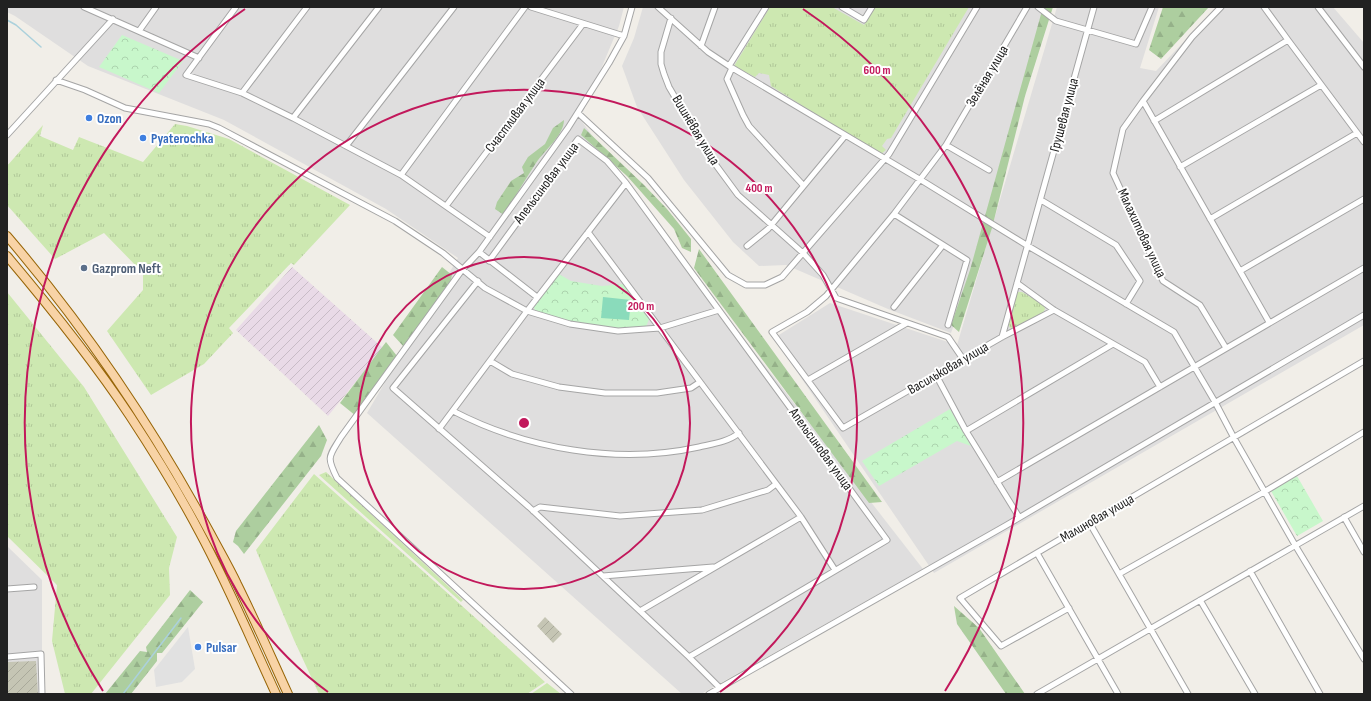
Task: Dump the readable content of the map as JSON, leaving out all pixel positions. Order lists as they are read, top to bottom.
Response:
{
  "streets": {
    "street": [
      "Зелёная улица",
      "Счастливая улица",
      "Грушевая улица",
      "Вишнёвая улица",
      "Апельсиновая улица",
      "Малахитовая улица",
      "Васильковая улица",
      "Малиновая улица"
    ]
  },
  "crossings": [
    ["Зелёная улица", "Вишнёвая улица"],
    ["Грушевая улица", "Васильковая улица"]
  ],
  "places": [
    "Ozon",
    "Pyaterochka",
    "Gazprom Neft",
    "Pulsar"
  ],
  "rings": ["600 m", "400 m", "200 m"]
}
